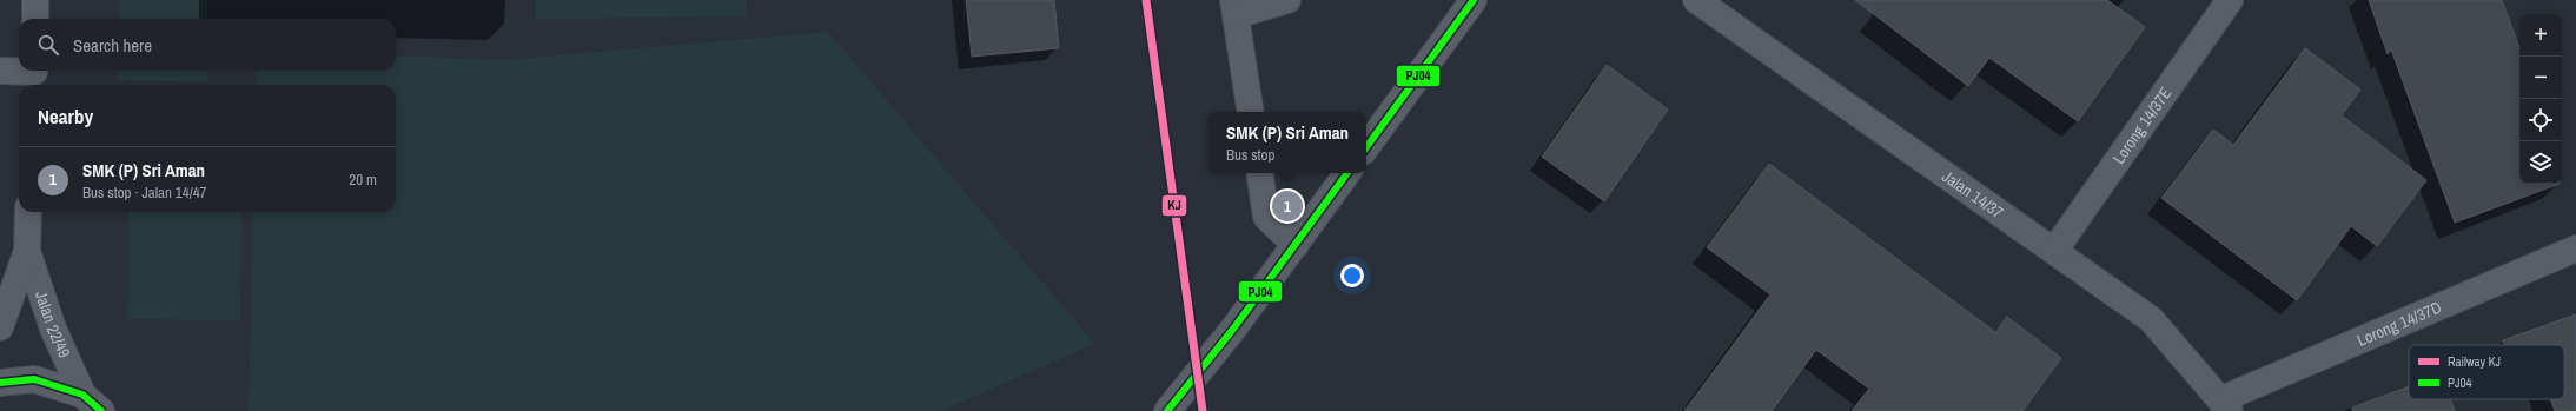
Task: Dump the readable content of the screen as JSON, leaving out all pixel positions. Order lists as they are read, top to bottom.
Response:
{
  "streets": {
    "street": [
      "Lorong 14/37E",
      "Jalan 14/37",
      "Jalan 22/49",
      "Lorong 14/37D"
    ]
  },
  "crossings": [
    ["Lorong 14/37E", "Jalan 14/37"],
    ["Jalan 14/37", "Lorong 14/37D"]
  ],
  "lines": ["rail line KJ", "transit line PJ04"],
  "legend": ["Railway KJ", "PJ04"],
  "page": {
    "map_buttons": ["+", "−"],
    "search": "Search here",
    "heading": "Nearby",
    "popup": ["SMK (P) Sri Aman", "Bus stop"],
    "list": [
      {
        "mark": "1",
        "name": "SMK (P) Sri Aman",
        "note": "Bus stop · Jalan 14/47",
        "value": "20 m"
      }
    ],
    "pins": "1"
  }
}
